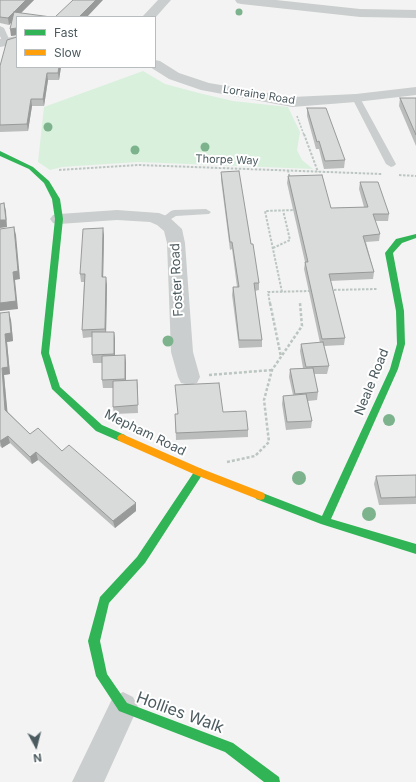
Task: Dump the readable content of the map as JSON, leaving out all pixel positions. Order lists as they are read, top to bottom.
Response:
{
  "streets": {
    "street": [
      "Lorraine Road",
      "Foster Road",
      "Neale Road",
      "Mepham Road",
      "Hollies Walk"
    ],
    "path": ["Thorpe Way"]
  },
  "crossings": [
    ["Thorpe Way", "Mepham Road"],
    ["Neale Road", "Mepham Road"],
    ["Mepham Road", "Hollies Walk"]
  ],
  "legend": ["Fast", "Slow"],
  "north": "bottom"
}
